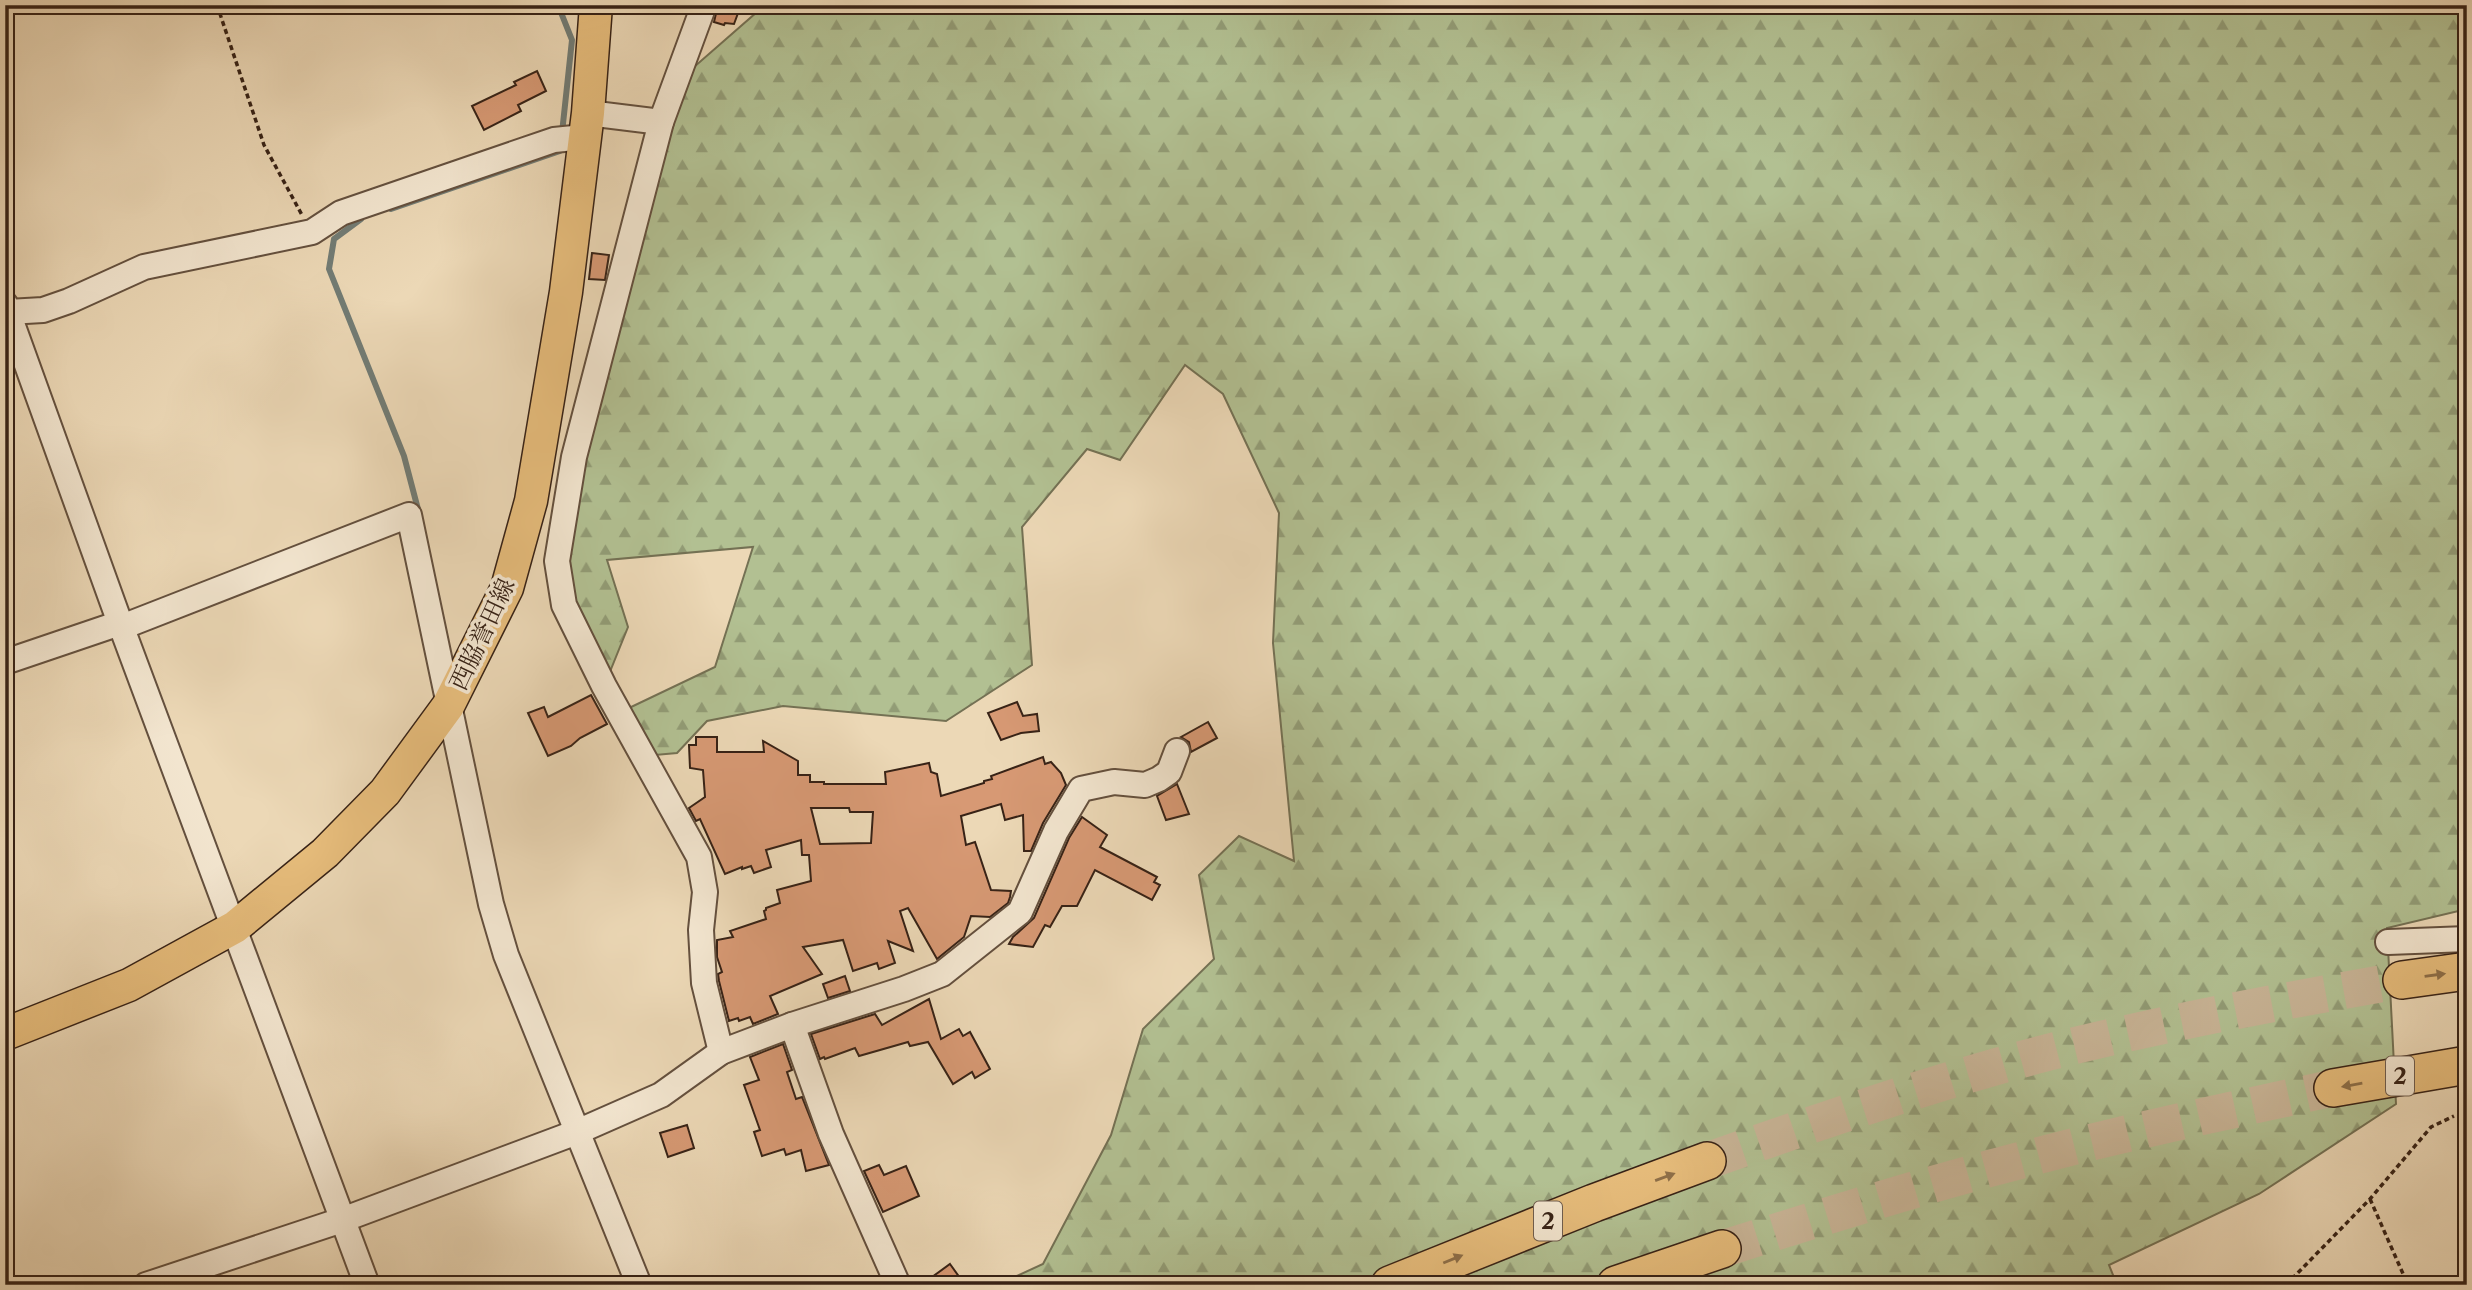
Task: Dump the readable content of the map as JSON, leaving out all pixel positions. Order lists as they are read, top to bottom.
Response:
{
  "streets": {
    "highway": ["2"],
    "main road": ["西脇誉田線"]
  }
}
